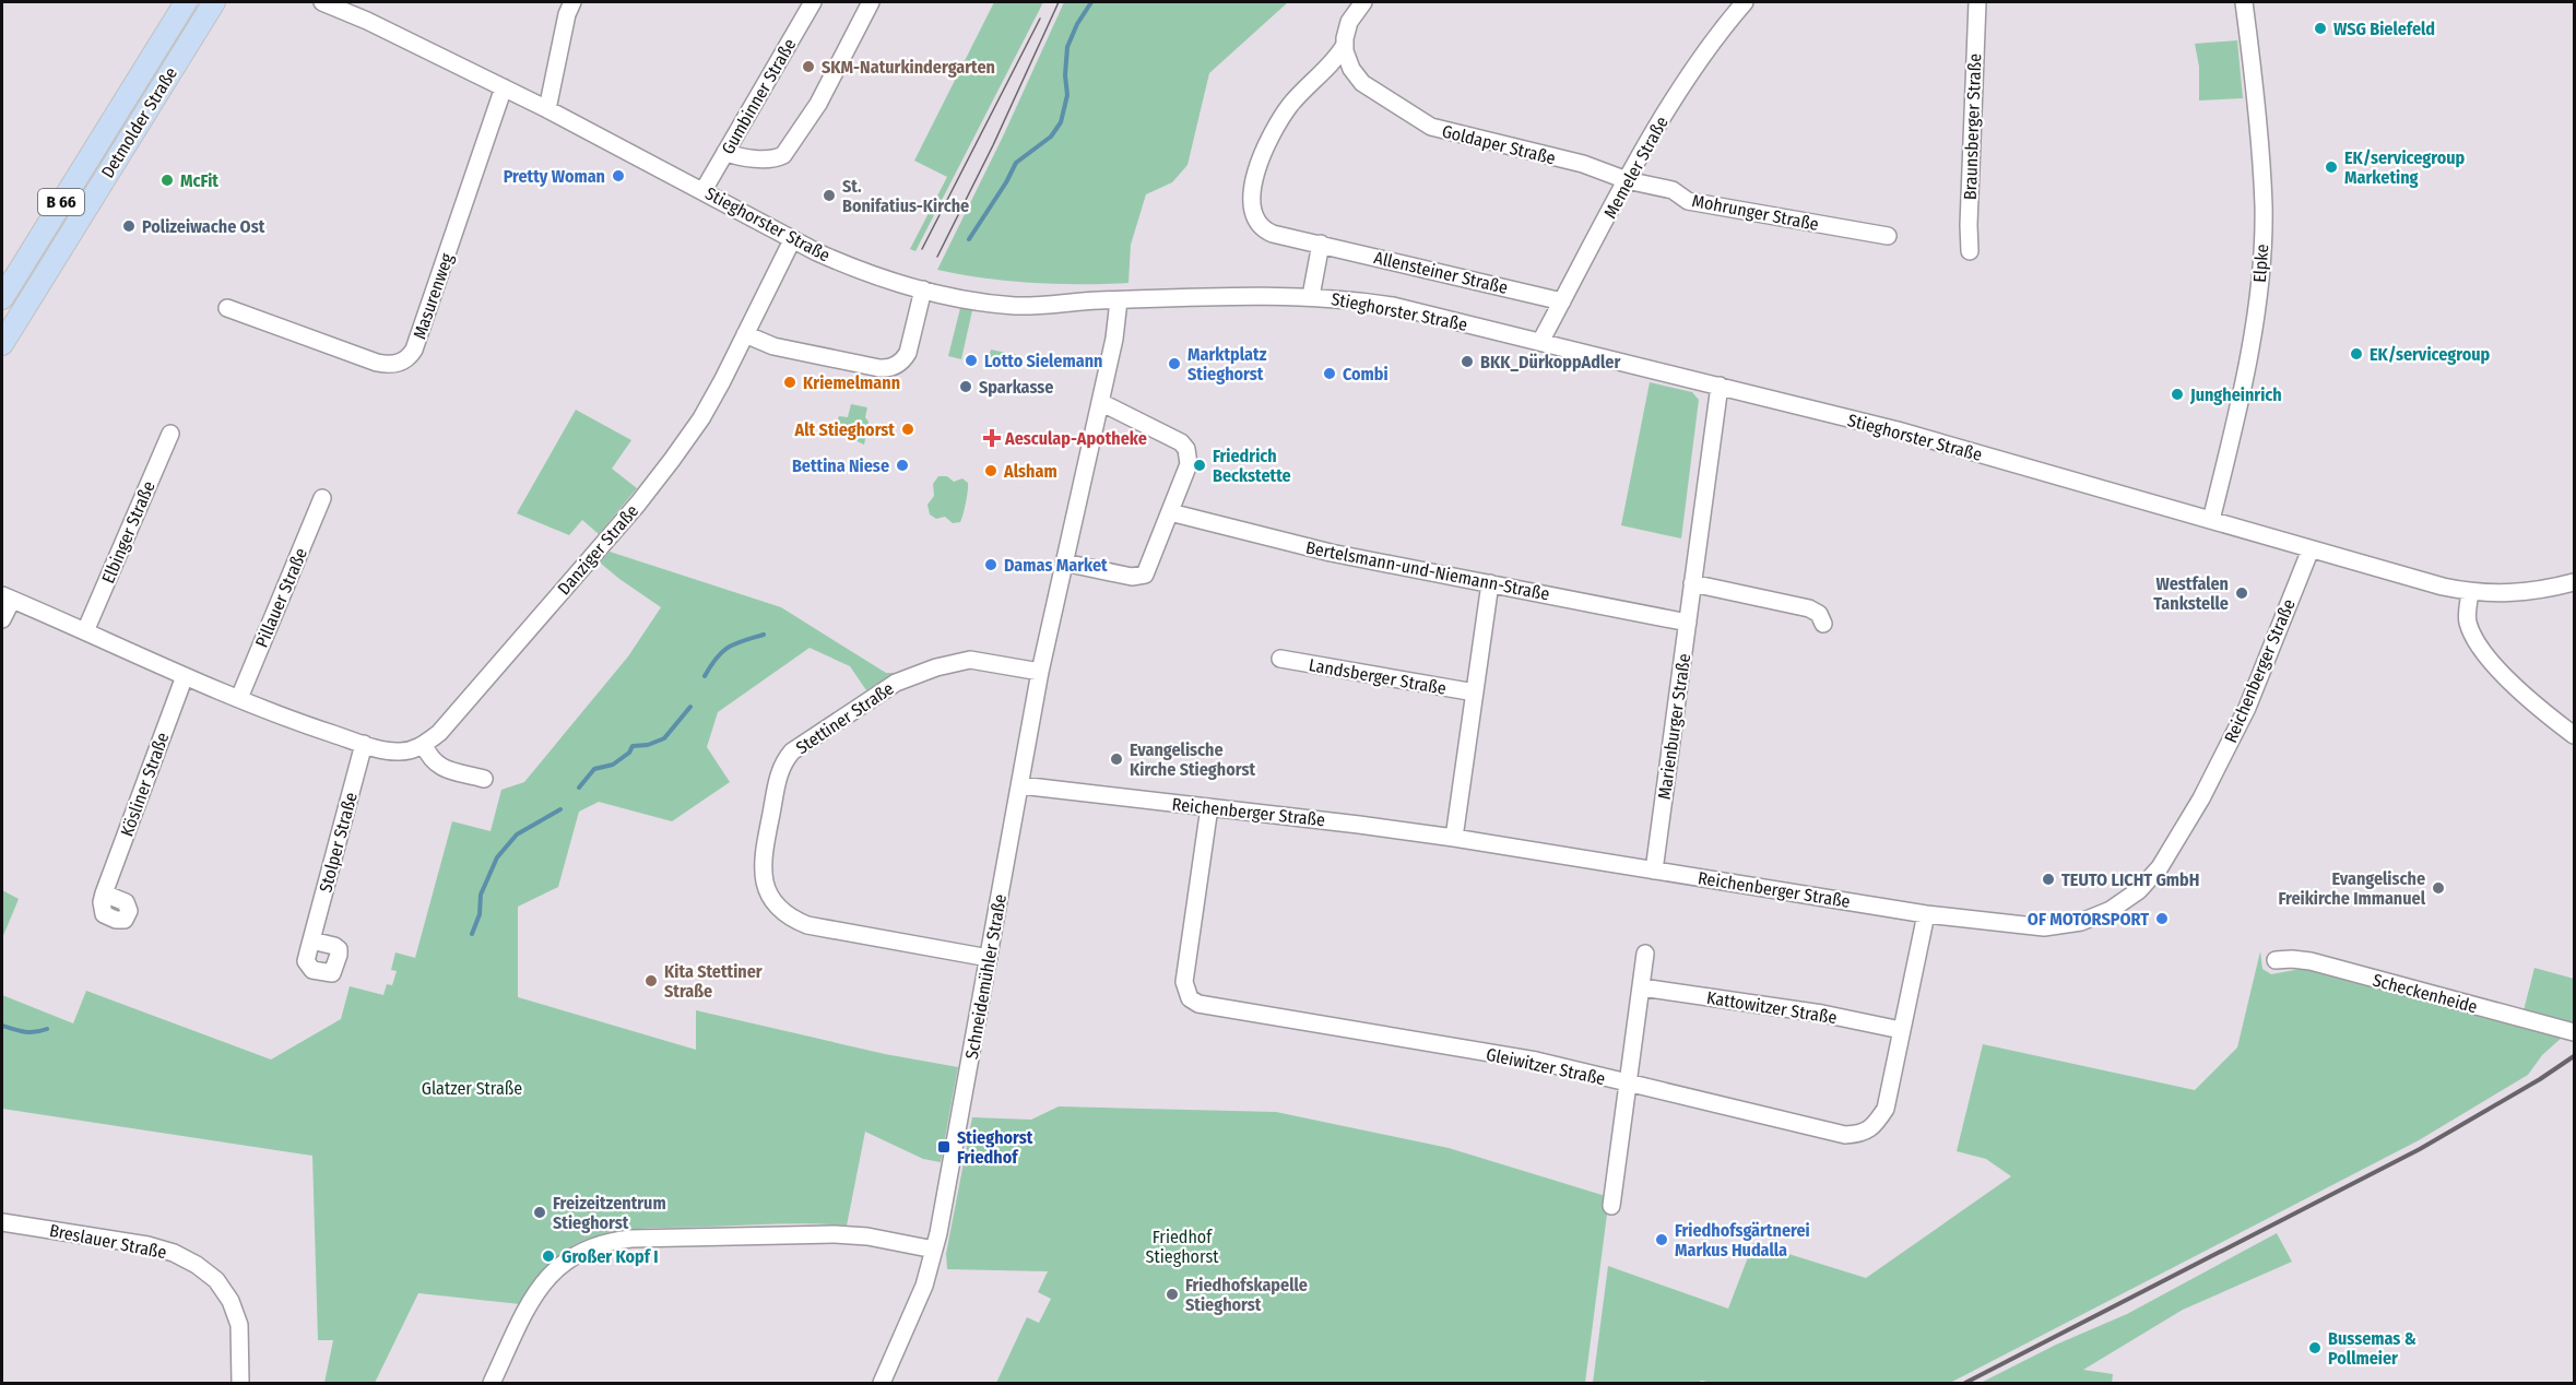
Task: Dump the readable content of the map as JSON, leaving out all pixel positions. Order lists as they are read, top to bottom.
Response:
{
  "streets": {
    "main road": ["Detmolder Straße", "B 66"],
    "street": [
      "Gumbinner Straße",
      "Braunsberger Straße",
      "Goldaper Straße",
      "Memeler Straße",
      "Mohrunger Straße",
      "Stieghorster Straße",
      "Elpke",
      "Allensteiner Straße",
      "Masurenweg",
      "Elbinger Straße",
      "Danziger Straße",
      "Bertelsmann-und-Niemann-Straße",
      "Pillauer Straße",
      "Reichenberger Straße",
      "Landsberger Straße",
      "Stettiner Straße",
      "Marienburger Straße",
      "Kösliner Straße",
      "Stolper Straße",
      "Schneidemühler Straße",
      "Scheckenheide",
      "Kattowitzer Straße",
      "Gleiwitzer Straße",
      "Breslauer Straße"
    ]
  },
  "crossings": [
    ["Gumbinner Straße", "Stieghorster Straße"],
    ["Goldaper Straße", "Memeler Straße"],
    ["Goldaper Straße", "Mohrunger Straße"],
    ["Memeler Straße", "Mohrunger Straße"],
    ["Memeler Straße", "Stieghorster Straße"],
    ["Memeler Straße", "Allensteiner Straße"],
    ["Stieghorster Straße", "Elpke"],
    ["Stieghorster Straße", "Masurenweg"],
    ["Stieghorster Straße", "Danziger Straße"],
    ["Stieghorster Straße", "Reichenberger Straße"],
    ["Stieghorster Straße", "Marienburger Straße"],
    ["Stieghorster Straße", "Schneidemühler Straße"],
    ["Bertelsmann-und-Niemann-Straße", "Marienburger Straße"],
    ["Reichenberger Straße", "Marienburger Straße"],
    ["Reichenberger Straße", "Schneidemühler Straße"],
    ["Reichenberger Straße", "Gleiwitzer Straße"],
    ["Stettiner Straße", "Schneidemühler Straße"],
    ["Kattowitzer Straße", "Gleiwitzer Straße"]
  ],
  "parks": ["Glatzer Straße", "Friedhof Stieghorst"],
  "places": {
    "other": [
      "WSG Bielefeld",
      "SKM-Naturkindergarten",
      "EK/servicegroup Marketing",
      "Pretty Woman",
      "McFit",
      "St. Bonifatius-Kirche",
      "Polizeiwache Ost",
      "EK/servicegroup",
      "Lotto Sielemann",
      "BKK_DürkoppAdler",
      "Marktplatz Stieghorst",
      "Combi",
      "Kriemelmann",
      "Sparkasse",
      "Jungheinrich",
      "Alt Stieghorst",
      "Bettina Niese",
      "Friedrich Beckstette",
      "Alsham",
      "Damas Market",
      "Westfalen Tankstelle",
      "Evangelische Kirche Stieghorst",
      "TEUTO LICHT GmbH",
      "Evangelische Freikirche Immanuel",
      "OF MOTORSPORT",
      "Kita Stettiner Straße",
      "Freizeitzentrum Stieghorst",
      "Friedhofsgärtnerei Markus Hudalla",
      "Großer Kopf I",
      "Friedhofskapelle Stieghorst",
      "Bussemas & Pollmeier"
    ],
    "health": ["Aesculap-Apotheke"],
    "transit": ["Stieghorst Friedhof"]
  }
}
